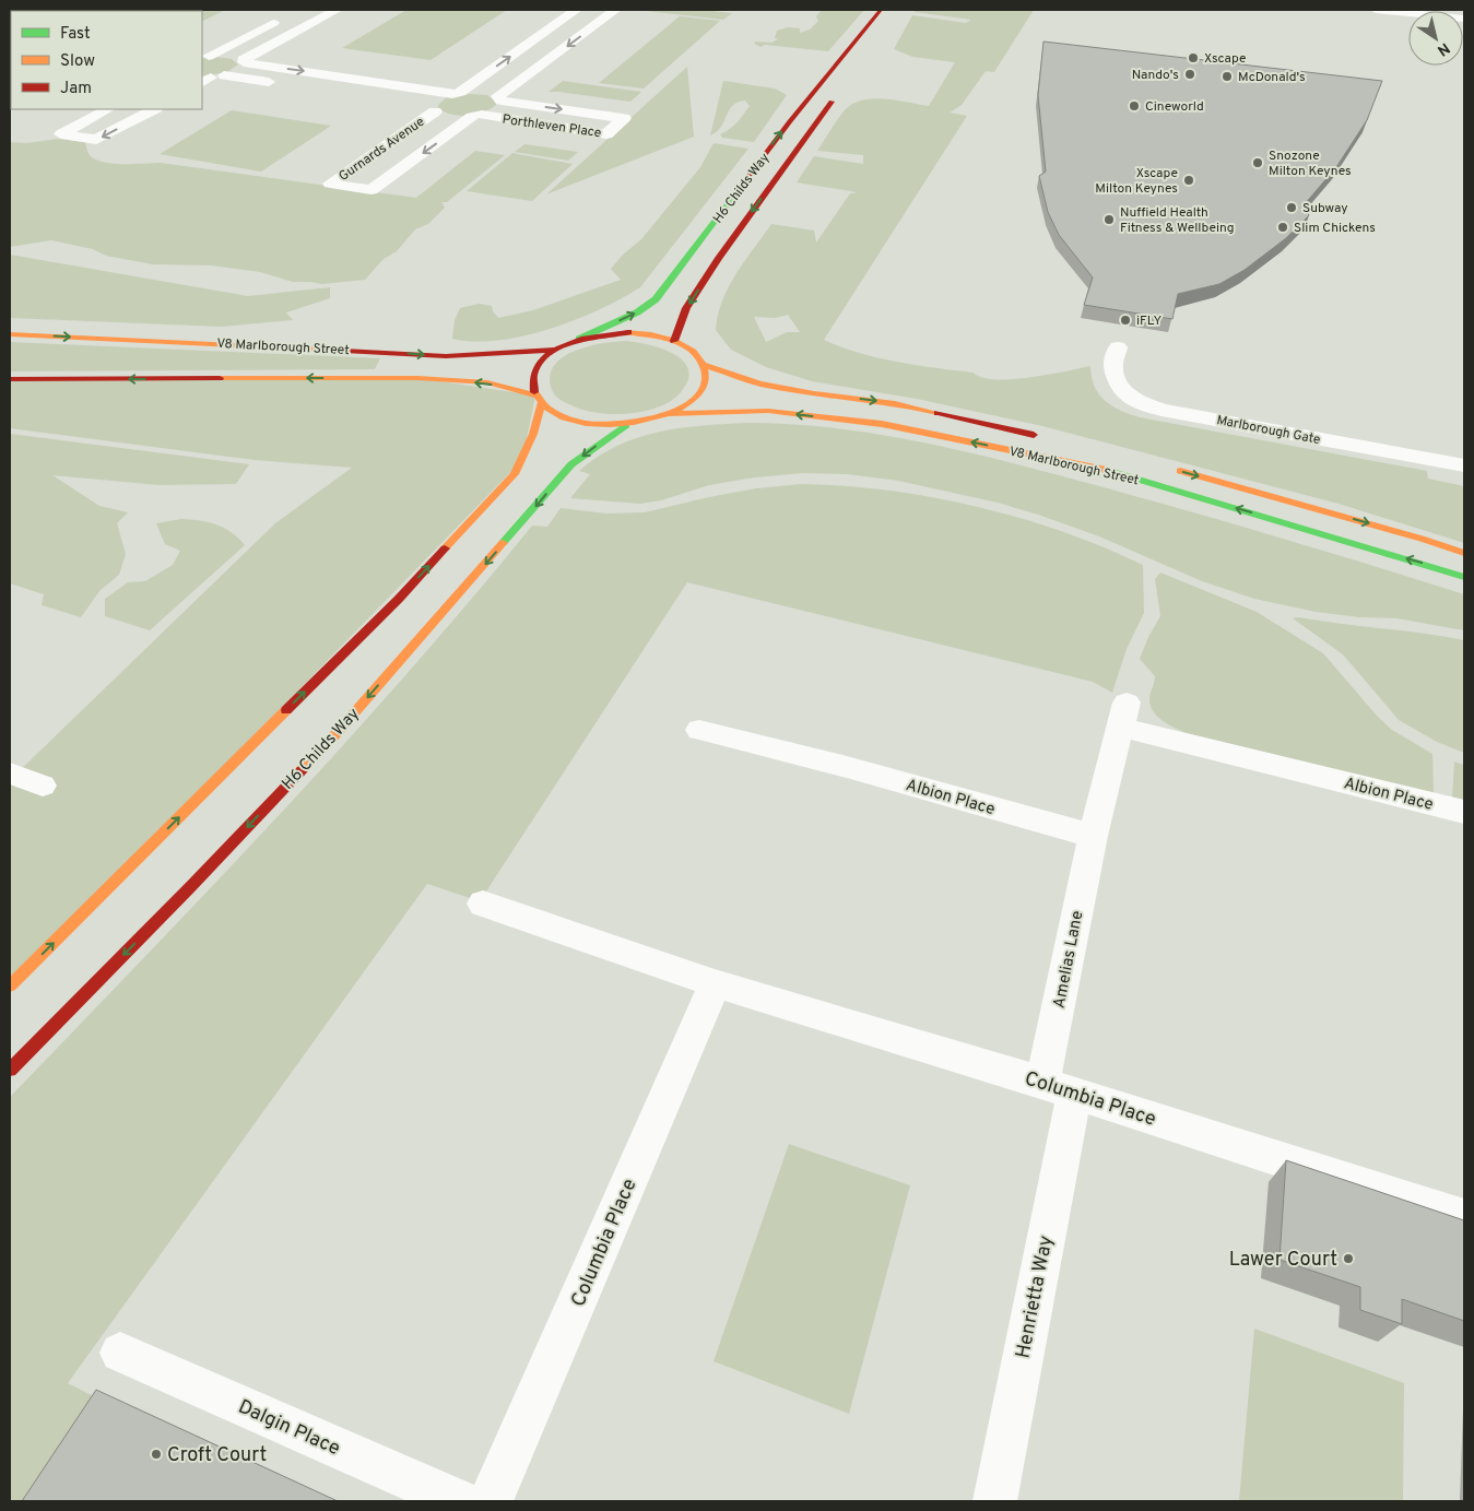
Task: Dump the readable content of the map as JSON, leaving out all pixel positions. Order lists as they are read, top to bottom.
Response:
{
  "streets": {
    "street": [
      "Porthleven Place",
      "Gurnards Avenue",
      "H6 Childs Way",
      "V8 Marlborough Street",
      "Marlborough Gate",
      "Albion Place",
      "Amelias Lane",
      "Columbia Place",
      "Henrietta Way",
      "Dalgin Place"
    ]
  },
  "crossings": [
    ["Porthleven Place", "Gurnards Avenue"],
    ["H6 Childs Way", "V8 Marlborough Street"],
    ["Albion Place", "Amelias Lane"],
    ["Amelias Lane", "Columbia Place"],
    ["Amelias Lane", "Henrietta Way"],
    ["Columbia Place", "Henrietta Way"]
  ],
  "places": [
    "Xscape",
    "Nando's",
    "McDonald's",
    "Cineworld",
    "Snozone Milton Keynes",
    "Xscape Milton Keynes",
    "Subway",
    "Nuffield Health Fitness & Wellbeing",
    "Slim Chickens",
    "iFLY",
    "Lawer Court",
    "Croft Court"
  ],
  "legend": ["Fast", "Slow", "Jam"],
  "north": "bottom right"
}
